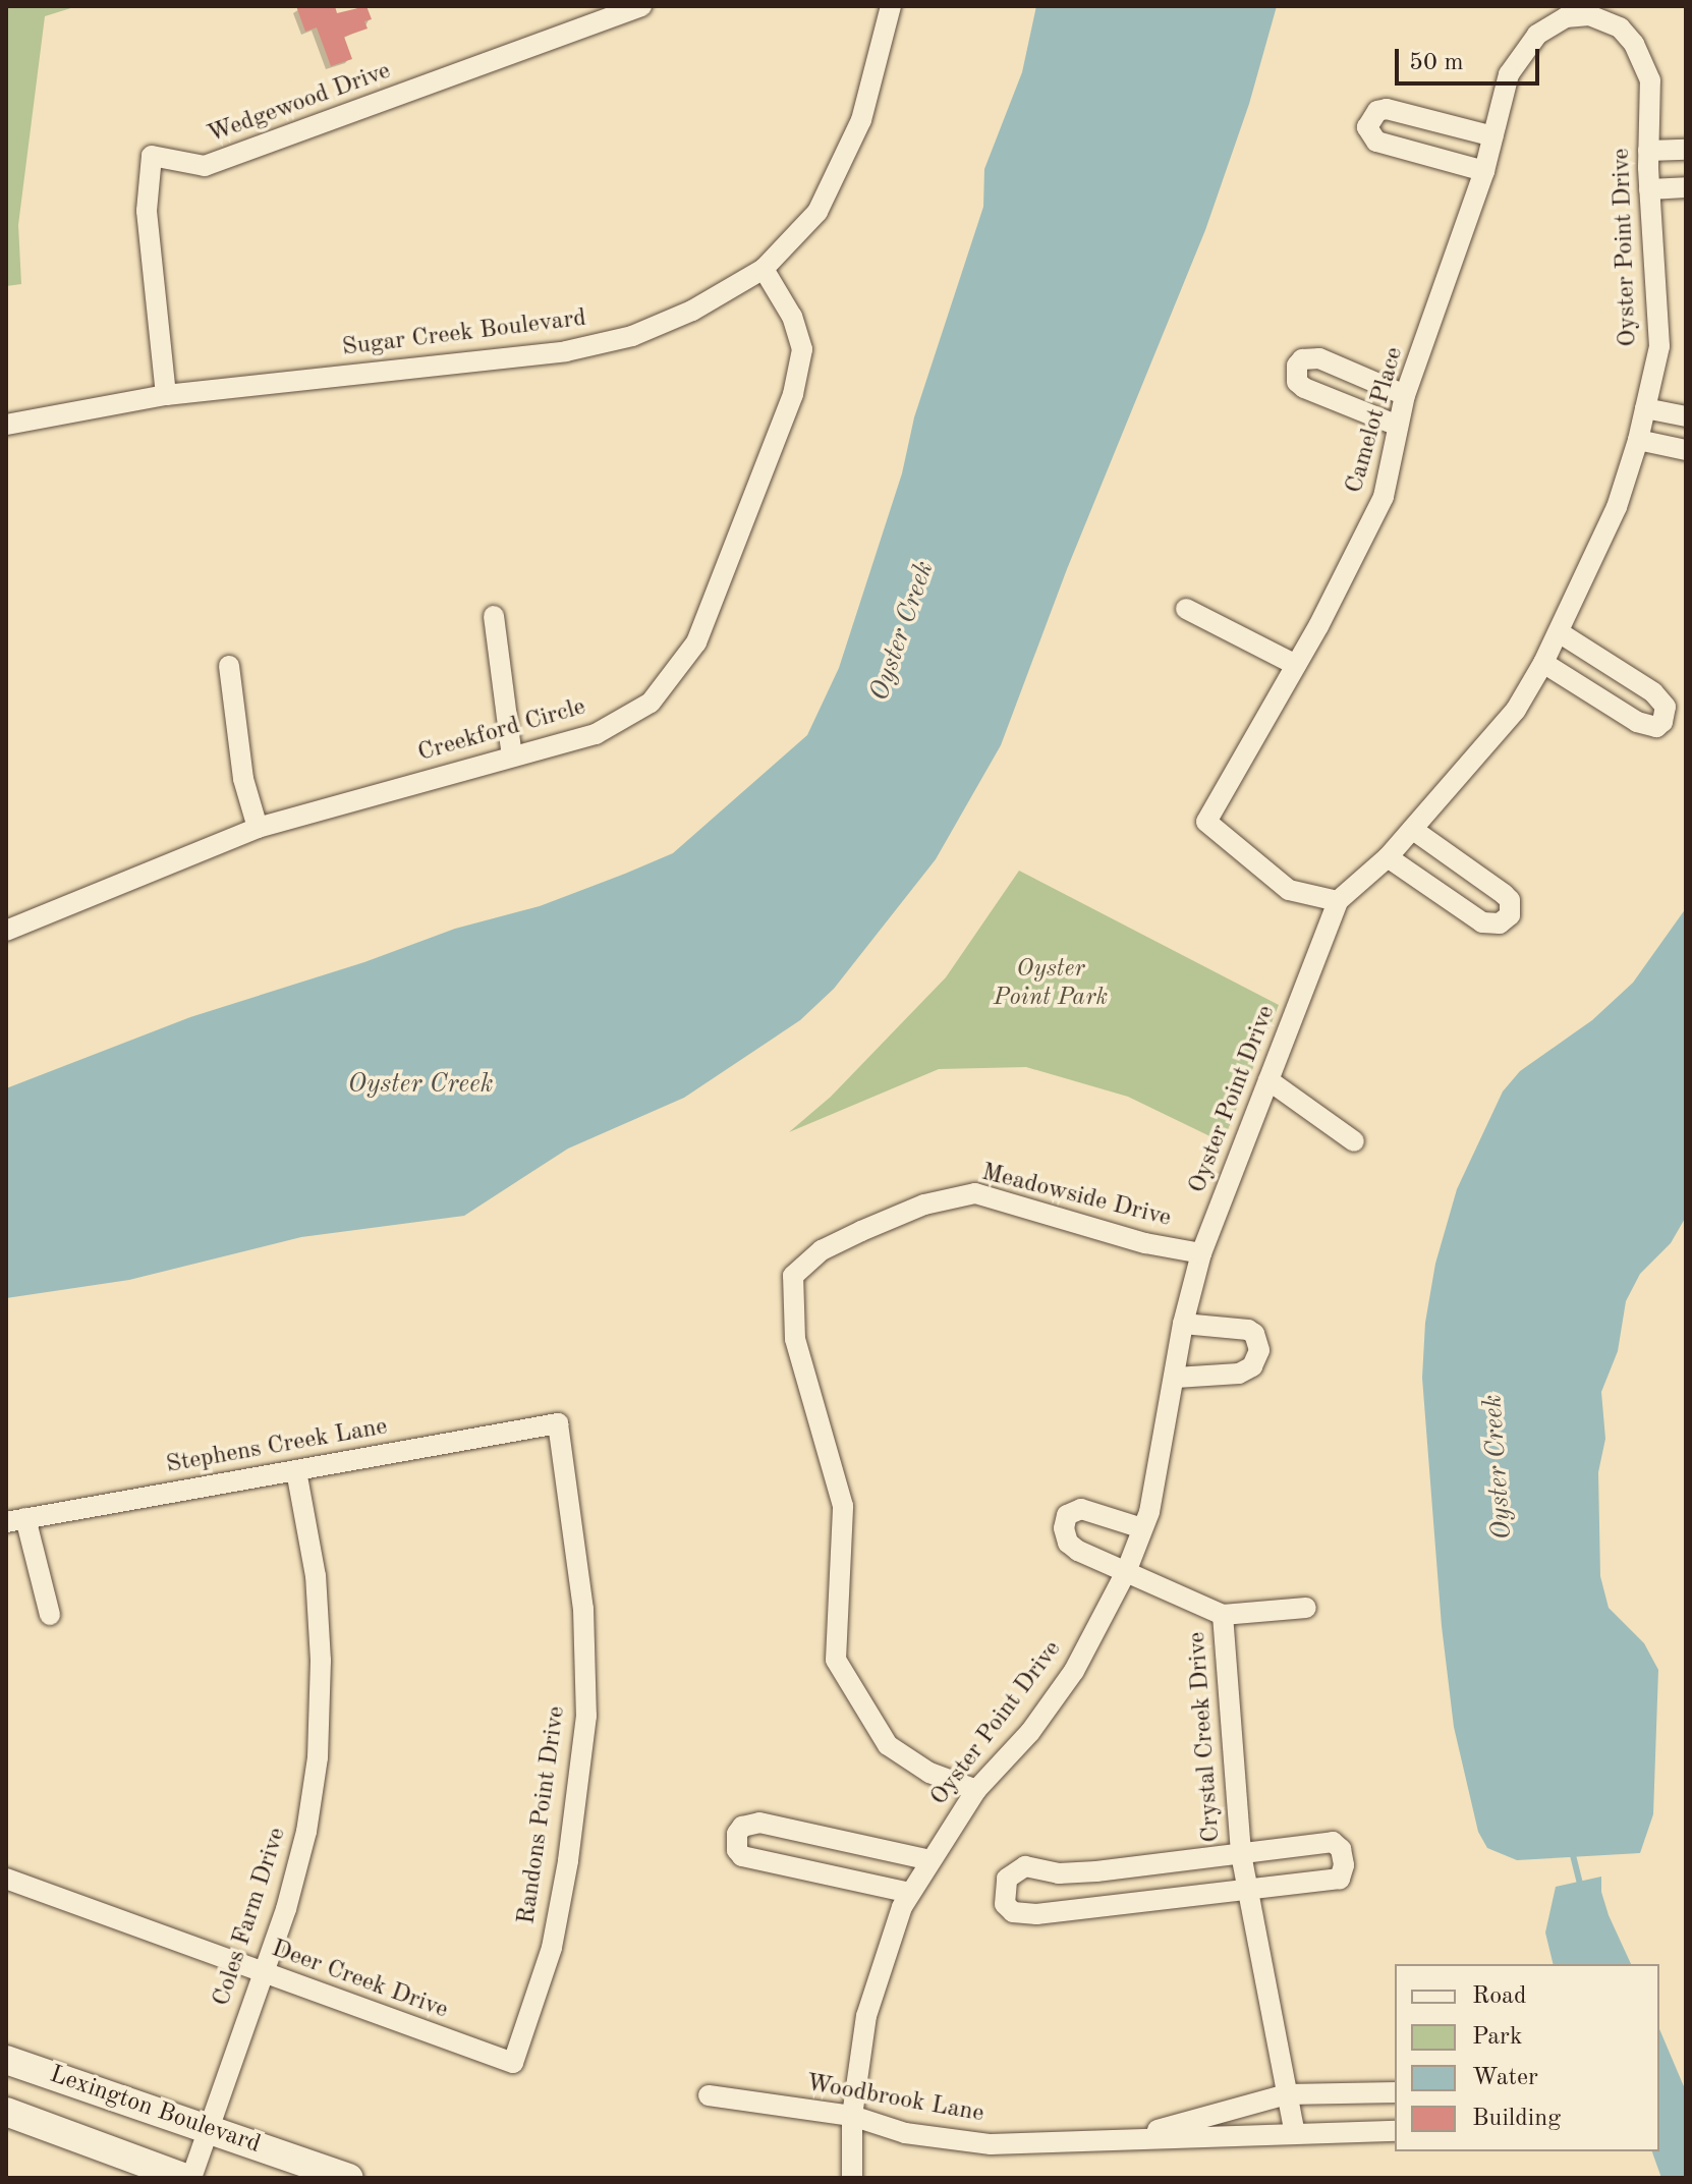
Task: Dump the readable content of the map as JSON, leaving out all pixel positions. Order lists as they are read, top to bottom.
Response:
{
  "streets": {
    "main road": ["Lexington Boulevard"],
    "street": [
      "Wedgewood Drive",
      "Oyster Point Drive",
      "Sugar Creek Boulevard",
      "Camelot Place",
      "Creekford Circle",
      "Meadowside Drive",
      "Stephens Creek Lane",
      "Crystal Creek Drive",
      "Randons Point Drive",
      "Coles Farm Drive",
      "Deer Creek Drive",
      "Woodbrook Lane"
    ]
  },
  "crossings": [
    ["Wedgewood Drive", "Sugar Creek Boulevard"],
    ["Oyster Point Drive", "Camelot Place"],
    ["Oyster Point Drive", "Meadowside Drive"],
    ["Oyster Point Drive", "Crystal Creek Drive"],
    ["Oyster Point Drive", "Woodbrook Lane"],
    ["Sugar Creek Boulevard", "Creekford Circle"],
    ["Stephens Creek Lane", "Randons Point Drive"],
    ["Stephens Creek Lane", "Coles Farm Drive"],
    ["Crystal Creek Drive", "Woodbrook Lane"],
    ["Randons Point Drive", "Deer Creek Drive"],
    ["Coles Farm Drive", "Deer Creek Drive"],
    ["Coles Farm Drive", "Lexington Boulevard"]
  ],
  "water": ["Oyster Creek"],
  "parks": ["Oyster Point Park"],
  "legend": [
    "Road",
    "Park",
    "Water",
    "Building"
  ],
  "scale_bar": "50 m"
}
